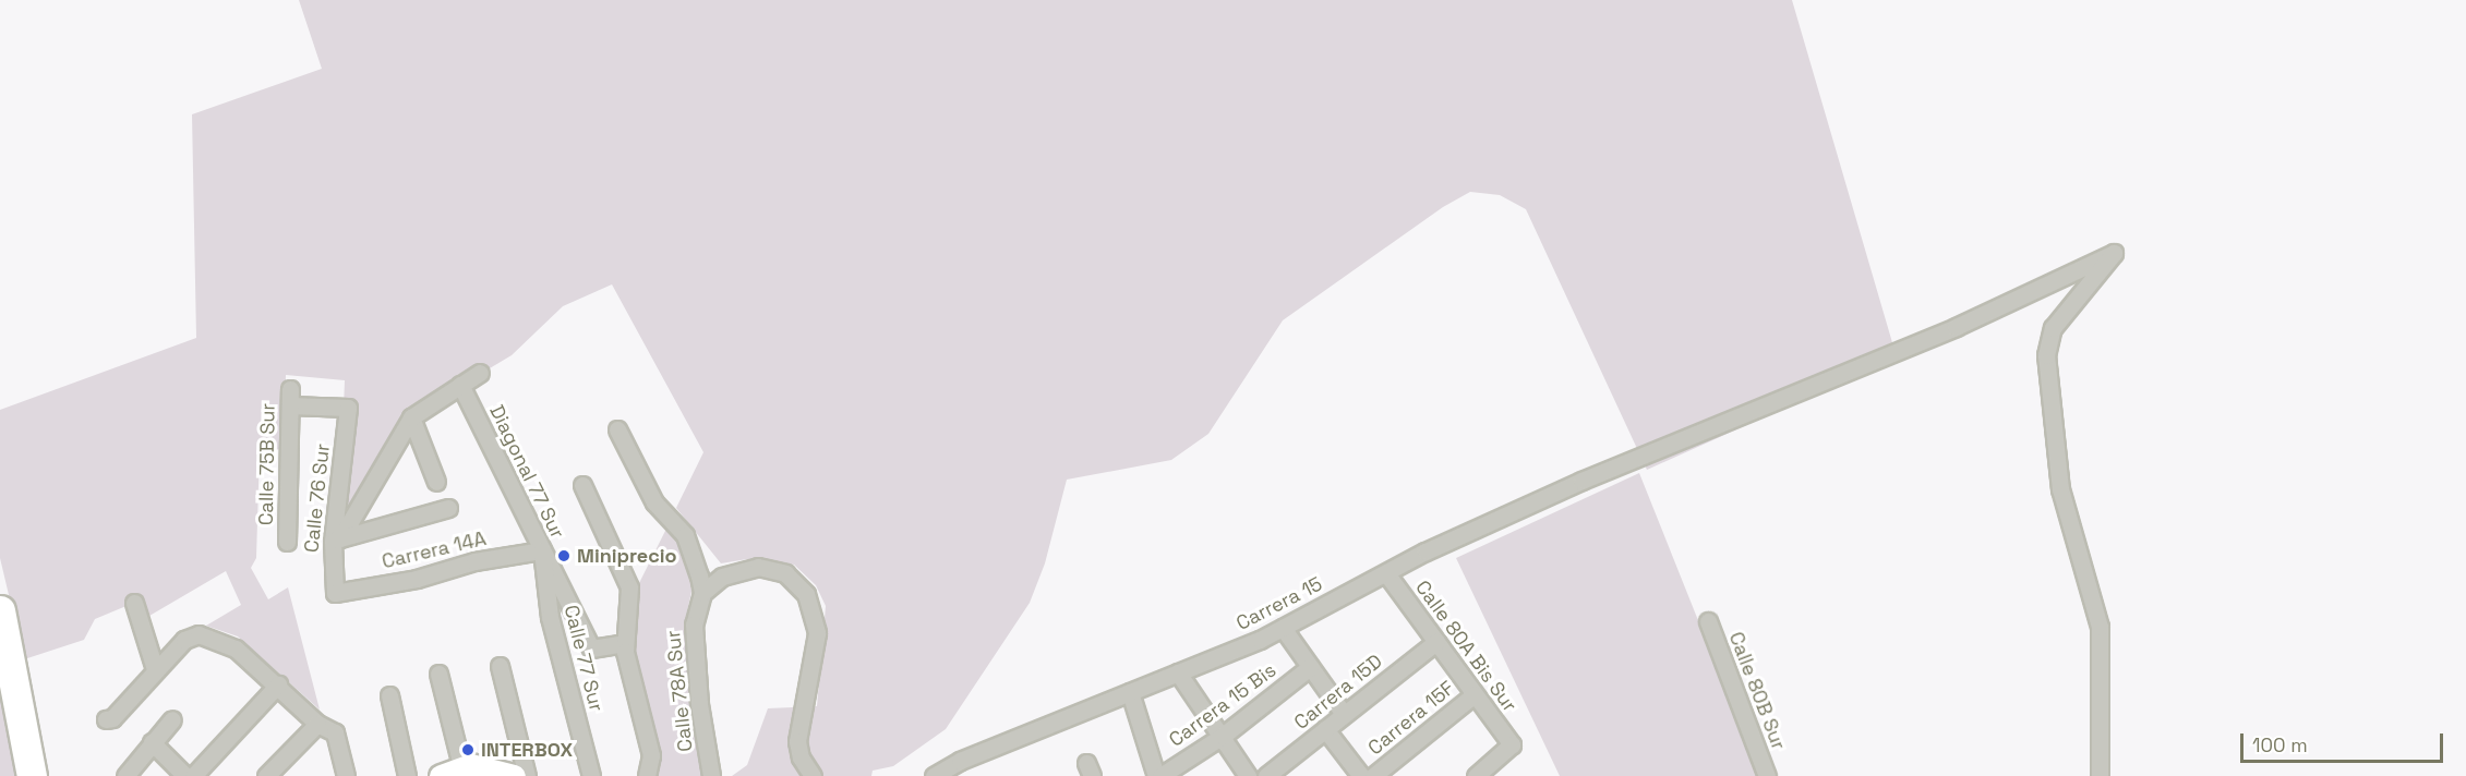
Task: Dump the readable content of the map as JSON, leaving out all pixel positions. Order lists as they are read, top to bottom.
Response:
{
  "streets": {
    "street": [
      "Calle 75B Sur",
      "Diagonal 77 Sur",
      "Calle 76 Sur",
      "Carrera 14A",
      "Carrera 15",
      "Calle 80A Bis Sur",
      "Calle 77 Sur",
      "Calle 78A Sur",
      "Calle 80B Sur",
      "Carrera 15D",
      "Carrera 15 Bis",
      "Carrera 15F"
    ]
  },
  "crossings": [
    ["Calle 75B Sur", "Calle 76 Sur"],
    ["Diagonal 77 Sur", "Carrera 14A"],
    ["Diagonal 77 Sur", "Calle 77 Sur"],
    ["Calle 76 Sur", "Carrera 14A"],
    ["Carrera 14A", "Calle 77 Sur"],
    ["Carrera 15", "Calle 80A Bis Sur"],
    ["Calle 80A Bis Sur", "Carrera 15D"],
    ["Calle 80A Bis Sur", "Carrera 15F"]
  ],
  "places": ["Miniprecio", "INTERBOX"],
  "scale_bar": "100 m"
}
